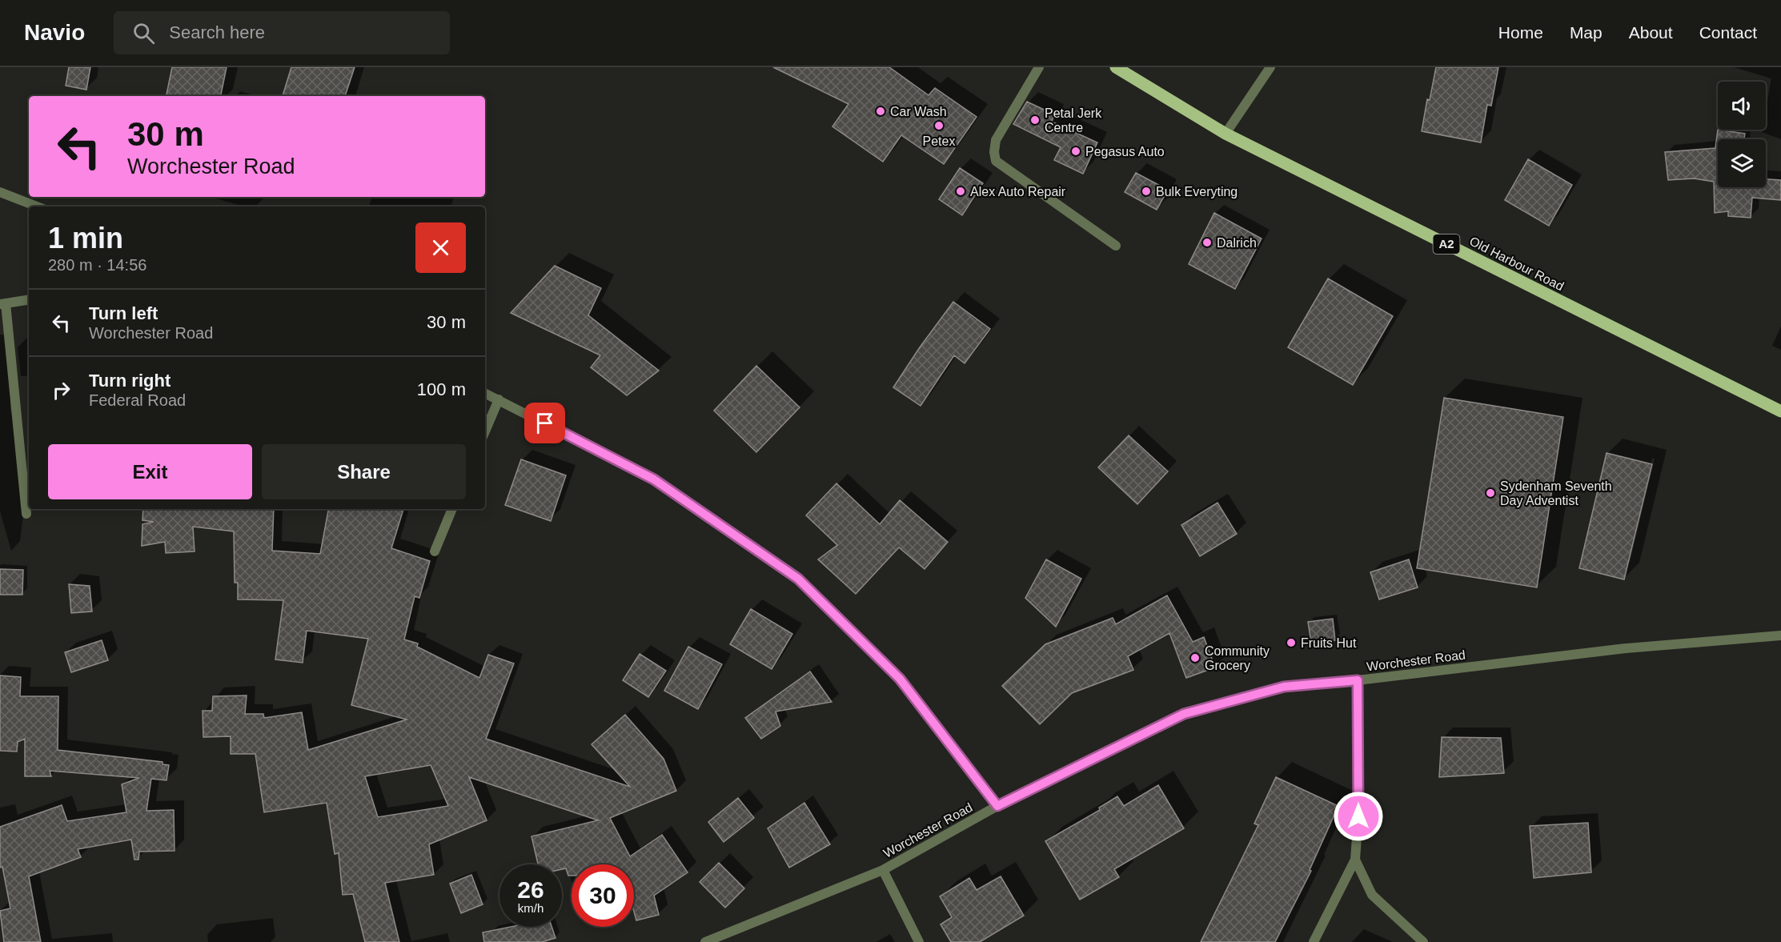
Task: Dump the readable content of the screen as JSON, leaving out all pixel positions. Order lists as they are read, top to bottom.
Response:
{
  "streets": {
    "main road": ["A2", "Old Harbour Road"],
    "street": ["Worchester Road"]
  },
  "places": [
    "Car Wash",
    "Petal Jerk Centre",
    "Petex",
    "Pegasus Auto",
    "Alex Auto Repair",
    "Bulk Everyting",
    "Dalrich",
    "Sydenham Seventh Day Adventist",
    "Fruits Hut",
    "Community Grocery"
  ],
  "page": {
    "header": "Navio",
    "search": "Search here",
    "nav": [
      "Home",
      "Map",
      "About",
      "Contact"
    ],
    "turn": ["30 m", "Worchester Road"],
    "heading": ["1 min", "280 m · 14:56"],
    "list": [
      {
        "name": "Turn left",
        "note": "Worchester Road",
        "value": "30 m"
      },
      {
        "name": "Turn right",
        "note": "Federal Road",
        "value": "100 m"
      }
    ],
    "buttons": ["Exit", "Share"],
    "speed": "26 km/h",
    "limit": "30"
  }
}
